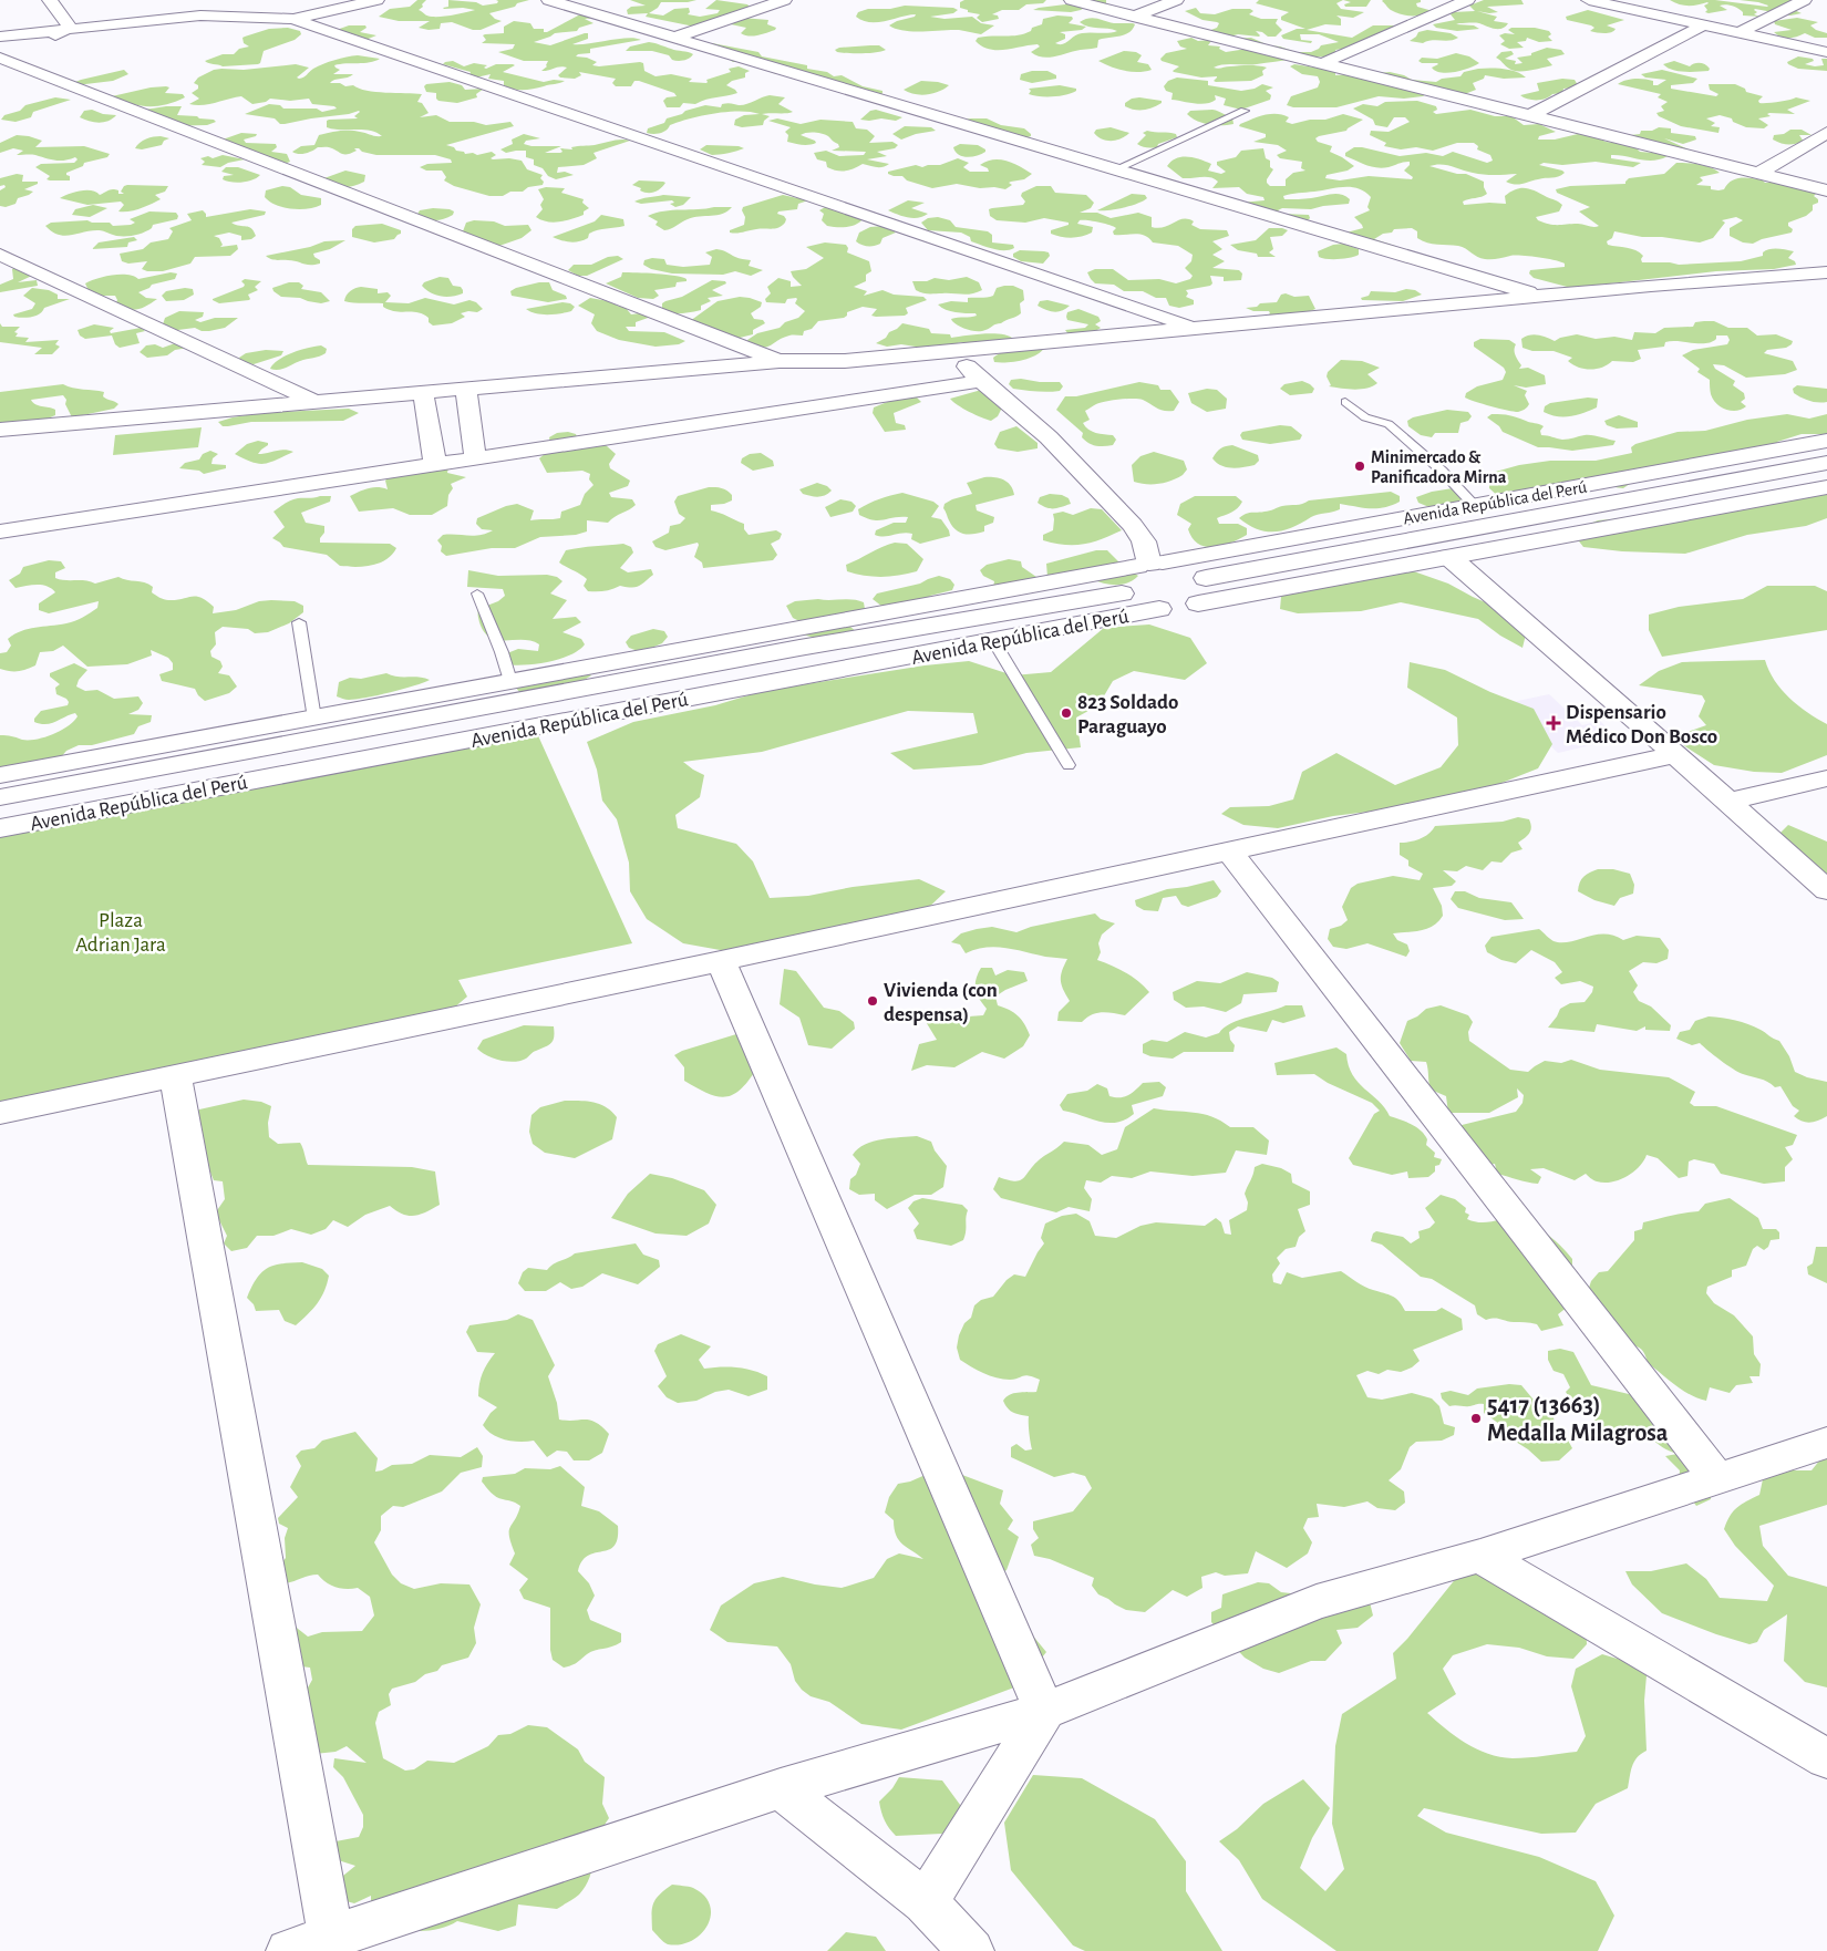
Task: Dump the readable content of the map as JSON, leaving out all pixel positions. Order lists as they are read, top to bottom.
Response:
{
  "streets": {
    "main road": ["Avenida República del Perú"]
  },
  "parks": ["Plaza Adrian Jara"],
  "places": {
    "other": [
      "Minimercado & Panificadora Mirna",
      "823 Soldado Paraguayo",
      "Vivienda (con despensa)",
      "5417 (13663) Medalla Milagrosa"
    ],
    "health": ["Dispensario Médico Don Bosco"]
  }
}
